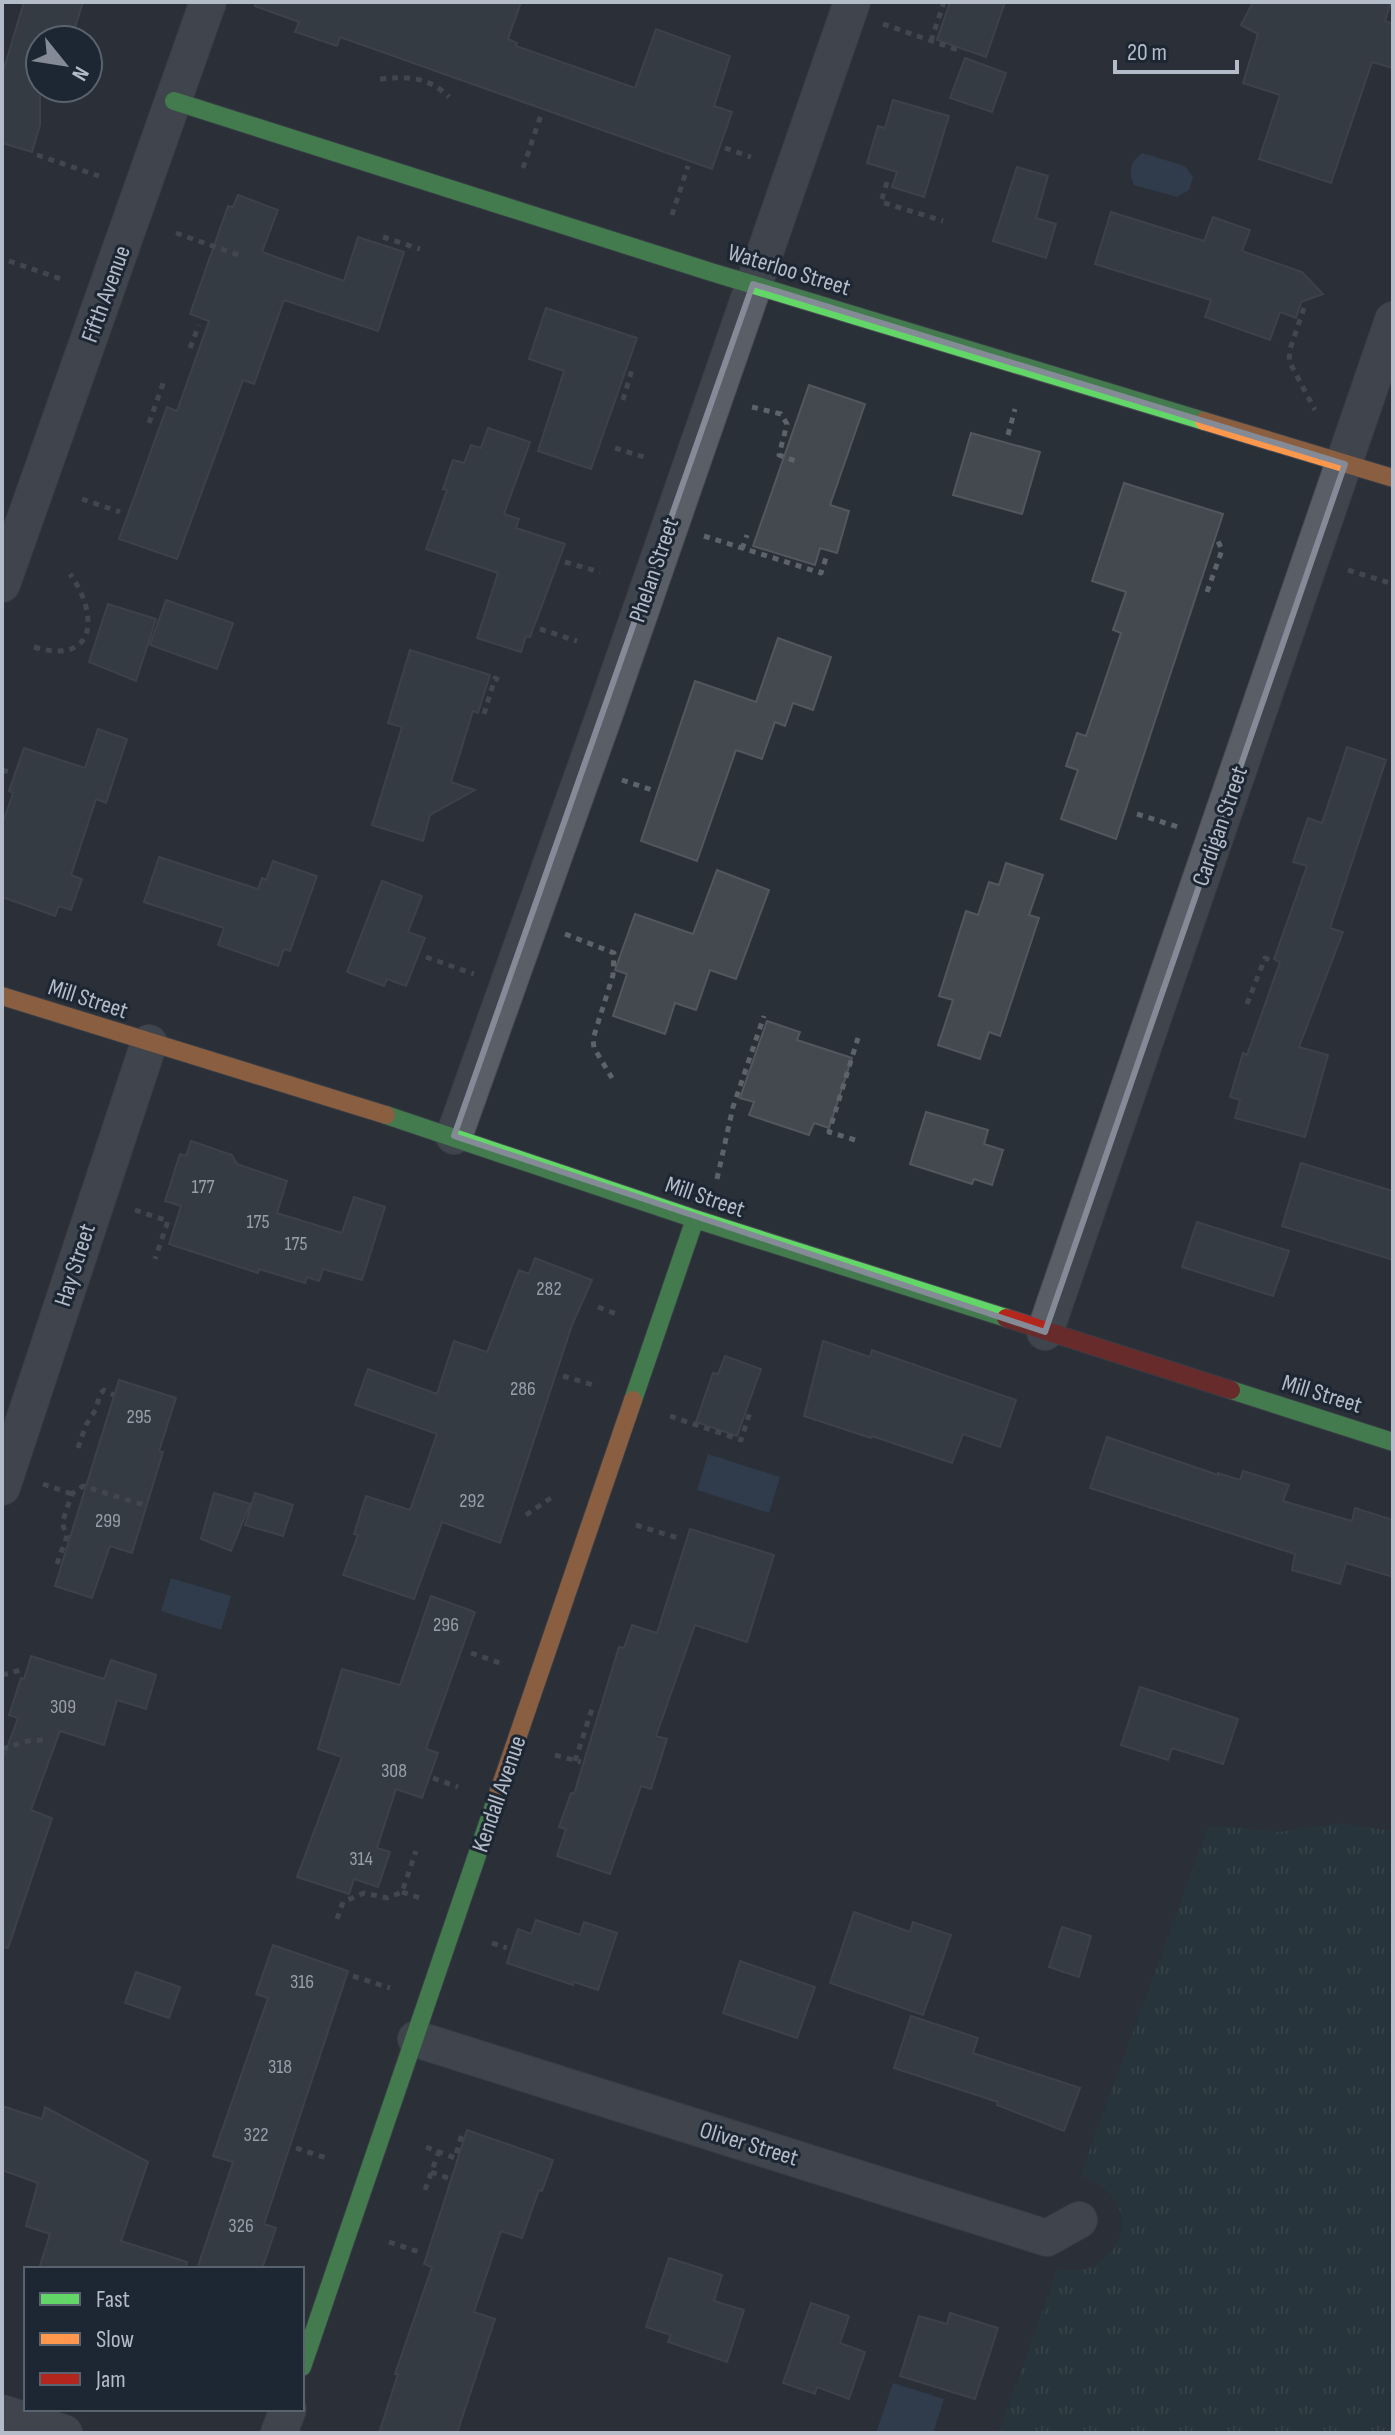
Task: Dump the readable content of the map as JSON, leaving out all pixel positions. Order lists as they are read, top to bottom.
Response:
{
  "streets": {
    "street": [
      "Waterloo Street",
      "Fifth Avenue",
      "Phelan Street",
      "Cardigan Street",
      "Mill Street",
      "Hay Street",
      "Kendall Avenue",
      "Oliver Street"
    ]
  },
  "crossings": [
    ["Waterloo Street", "Fifth Avenue"],
    ["Waterloo Street", "Phelan Street"],
    ["Waterloo Street", "Cardigan Street"],
    ["Phelan Street", "Mill Street"],
    ["Cardigan Street", "Mill Street"],
    ["Mill Street", "Hay Street"],
    ["Mill Street", "Kendall Avenue"],
    ["Kendall Avenue", "Oliver Street"]
  ],
  "house_numbers": [
    "177",
    "175",
    "175",
    "282",
    "286",
    "295",
    "292",
    "299",
    "296",
    "309",
    "308",
    "314",
    "316",
    "318",
    "322",
    "326"
  ],
  "legend": ["Fast", "Slow", "Jam"],
  "scale_bar": "20 m",
  "north": "bottom right"
}
